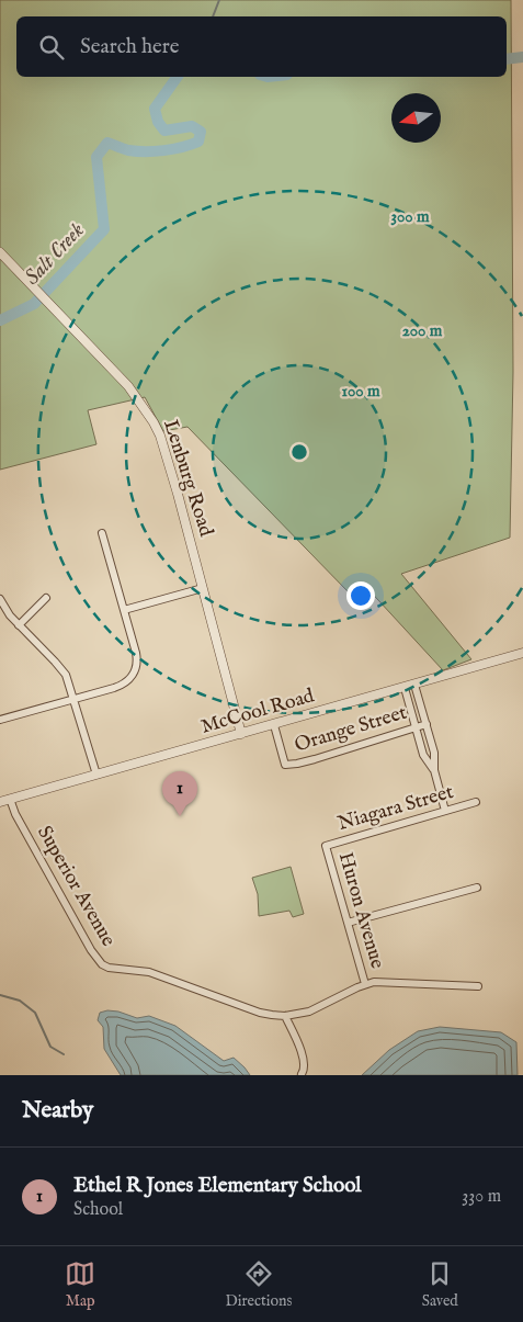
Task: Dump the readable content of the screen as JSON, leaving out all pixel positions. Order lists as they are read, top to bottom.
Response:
{
  "streets": {
    "street": [
      "Lenburg Road",
      "McCool Road",
      "Orange Street",
      "Niagara Street",
      "Superior Avenue",
      "Huron Avenue"
    ]
  },
  "crossings": [
    ["Lenburg Road", "McCool Road"],
    ["McCool Road", "Orange Street"],
    ["McCool Road", "Superior Avenue"],
    ["Niagara Street", "Huron Avenue"]
  ],
  "water": ["Salt Creek"],
  "north": "left",
  "page": {
    "search": "Search here",
    "pins": "1",
    "heading": "Nearby",
    "list": [
      {
        "mark": "1",
        "name": "Ethel R Jones Elementary School",
        "note": "School",
        "value": "330 m"
      }
    ],
    "nav": ["Map", "Directions", "Saved"]
  },
  "rings": ["300 m", "200 m", "100 m"]
}
